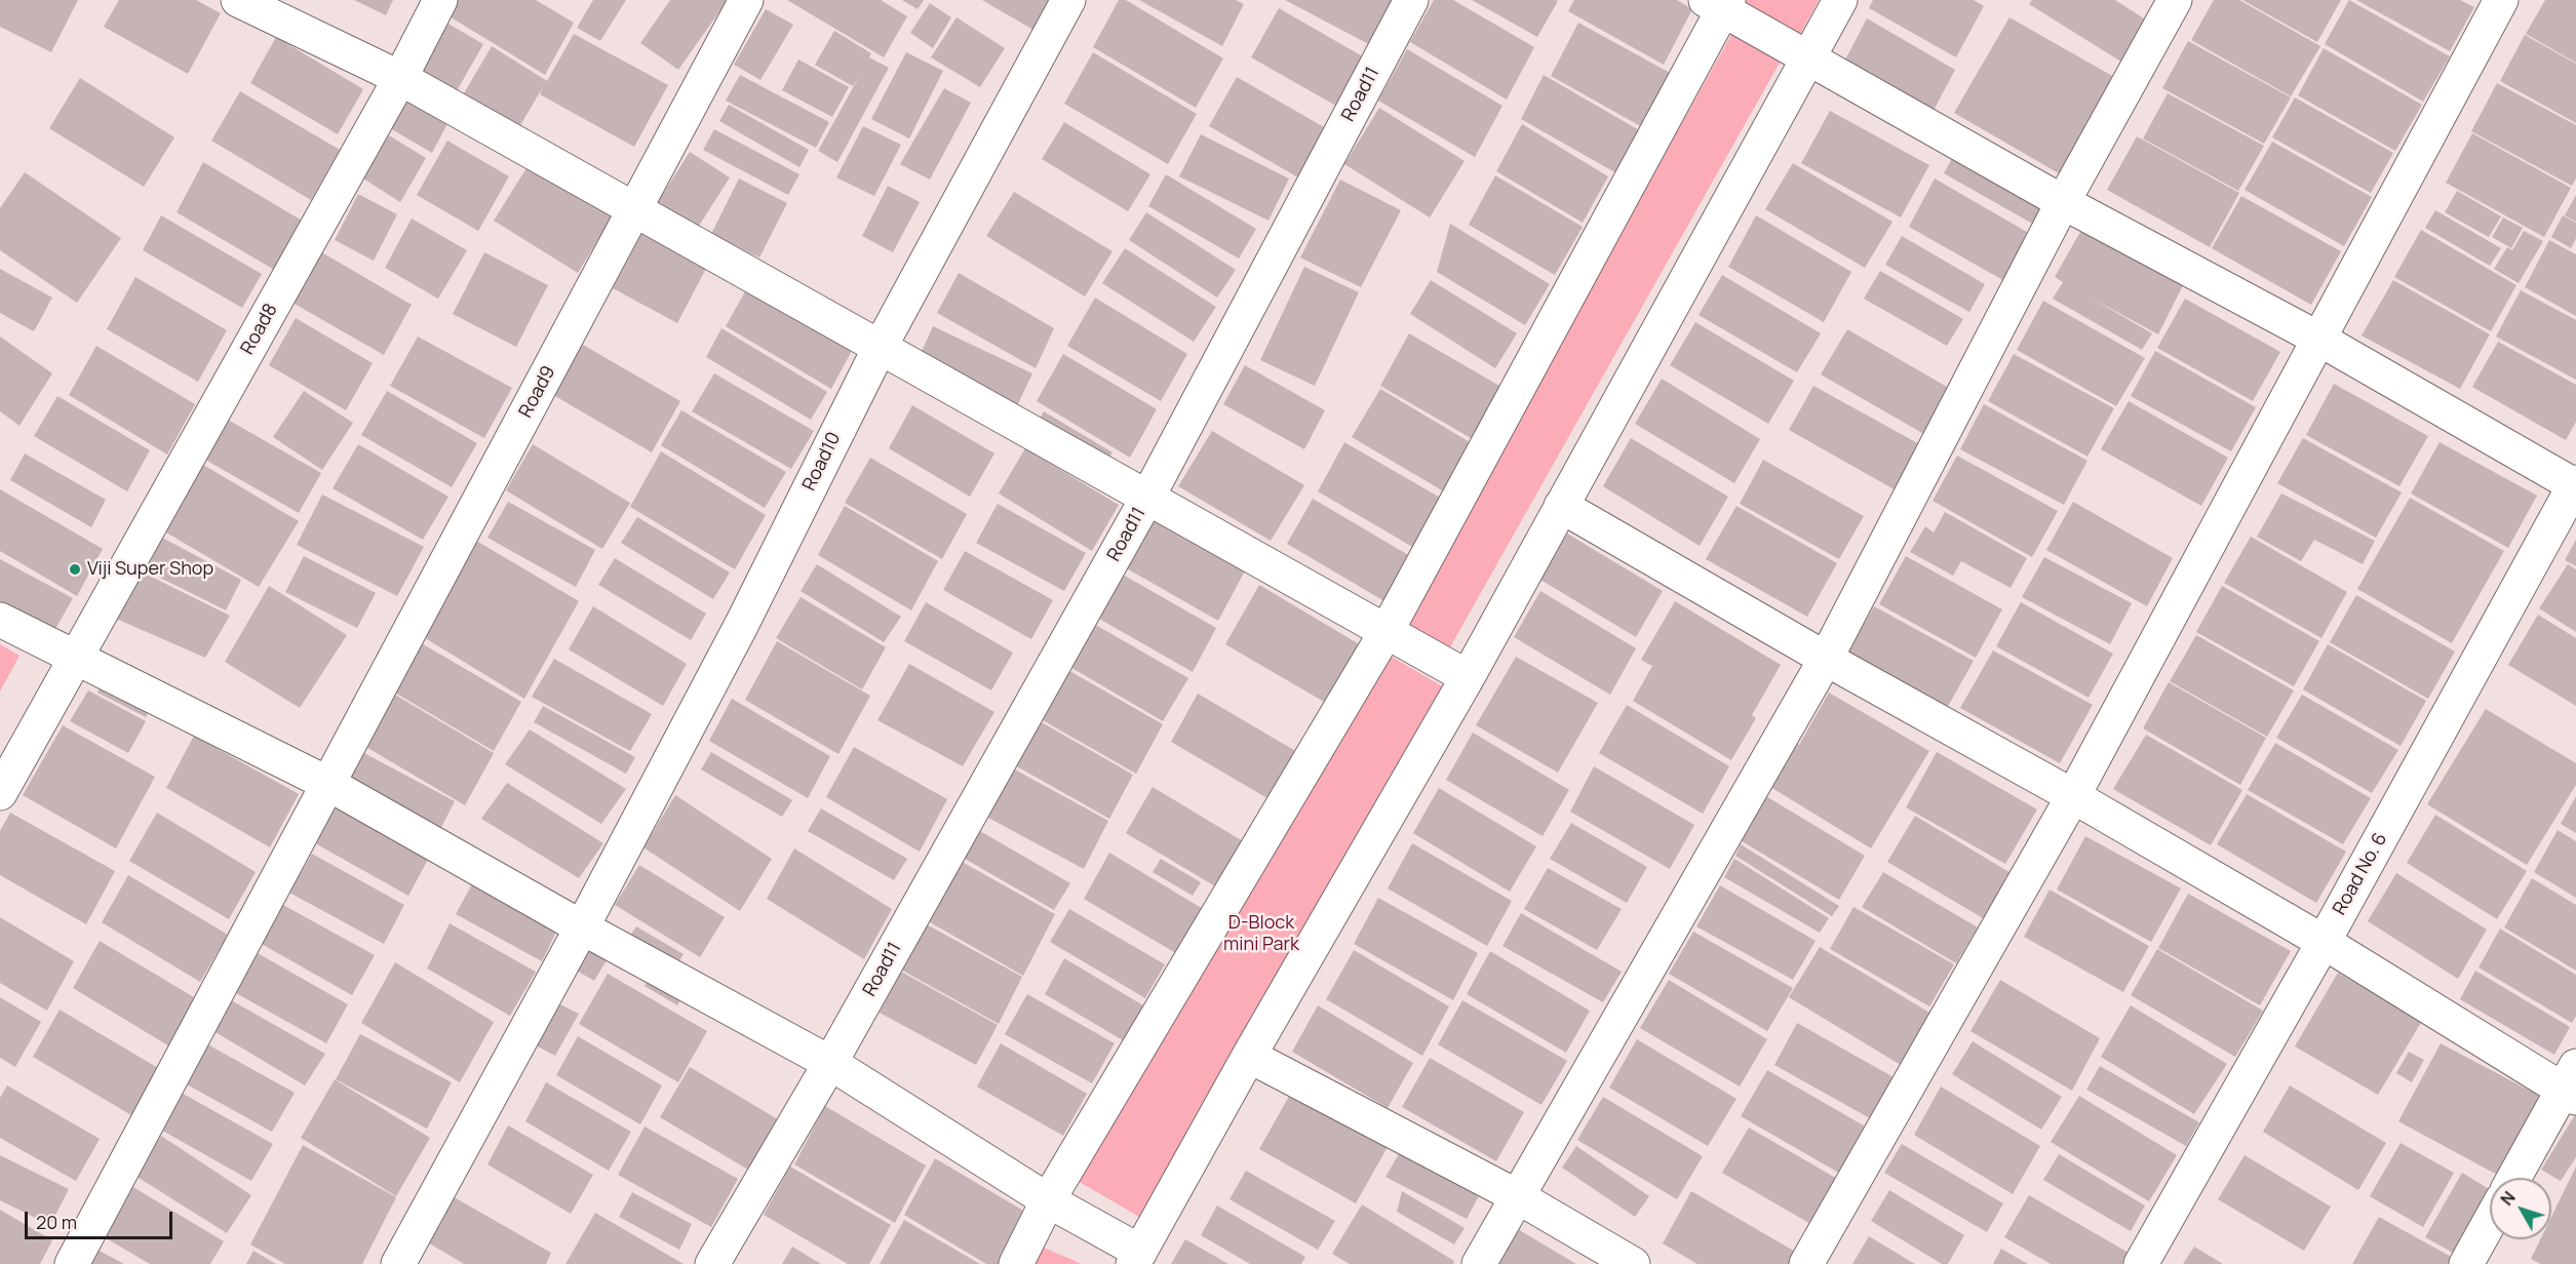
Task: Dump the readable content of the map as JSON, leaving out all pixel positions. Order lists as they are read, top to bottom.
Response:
{
  "streets": {
    "street": [
      "Road11",
      "Road8",
      "Road9",
      "Road10",
      "Road No. 6"
    ]
  },
  "parks": ["D-Block mini Park"],
  "places": ["Viji Super Shop"],
  "scale_bar": "20 m",
  "north": "top left"
}
